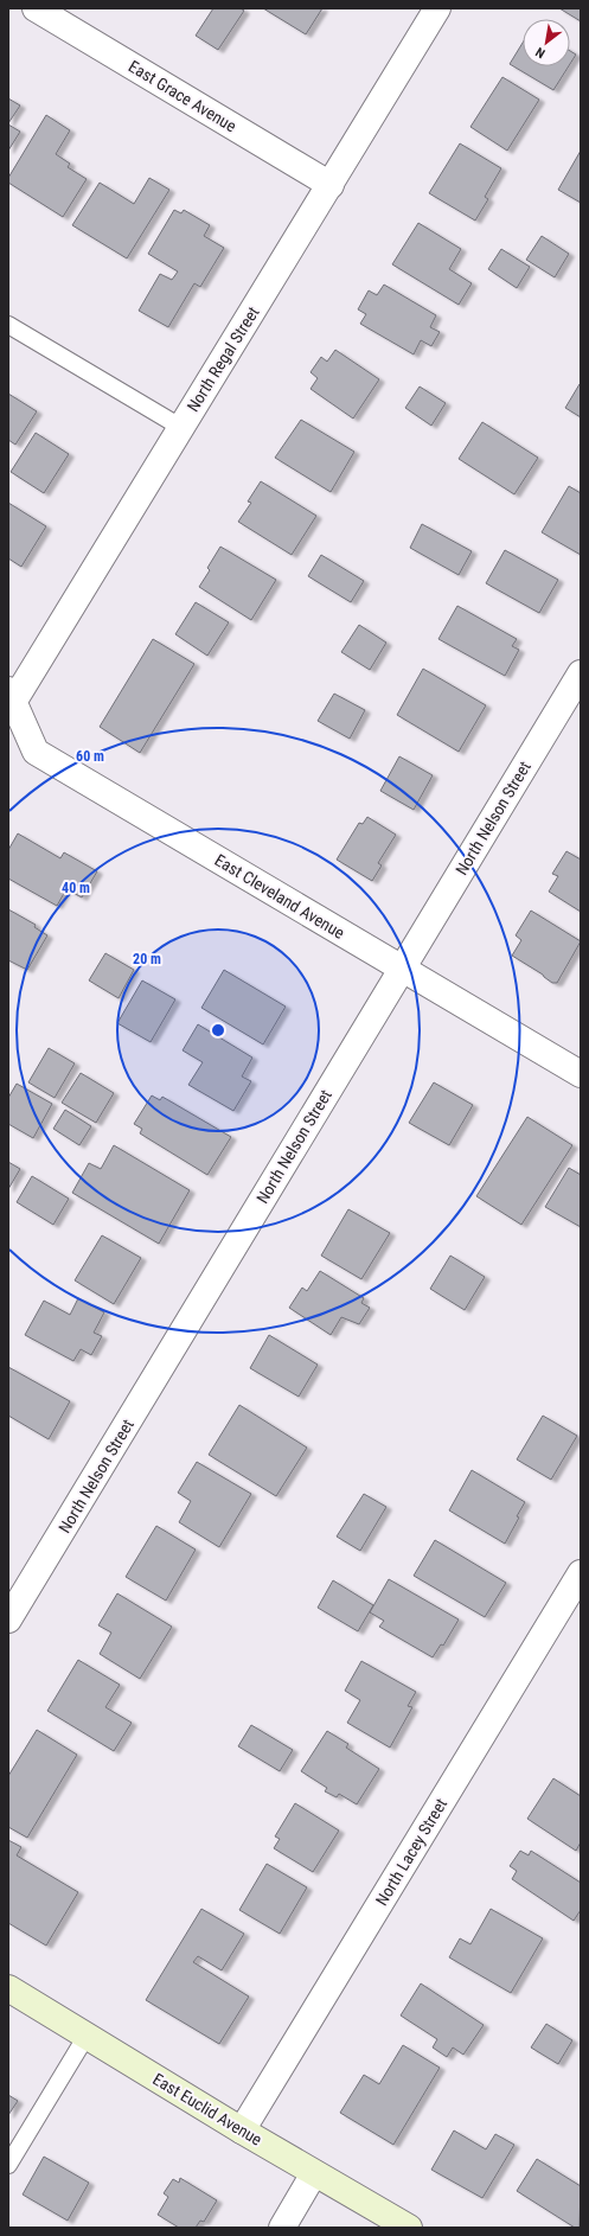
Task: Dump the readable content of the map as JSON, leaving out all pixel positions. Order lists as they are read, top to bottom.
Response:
{
  "streets": {
    "main road": ["East Euclid Avenue"],
    "street": [
      "East Grace Avenue",
      "North Regal Street",
      "North Nelson Street",
      "East Cleveland Avenue",
      "North Lacey Street"
    ]
  },
  "crossings": [
    ["East Grace Avenue", "North Regal Street"],
    ["North Regal Street", "East Cleveland Avenue"],
    ["North Nelson Street", "East Cleveland Avenue"],
    ["North Lacey Street", "East Euclid Avenue"]
  ],
  "north": "bottom left",
  "rings": ["60 m", "40 m", "20 m"]
}
